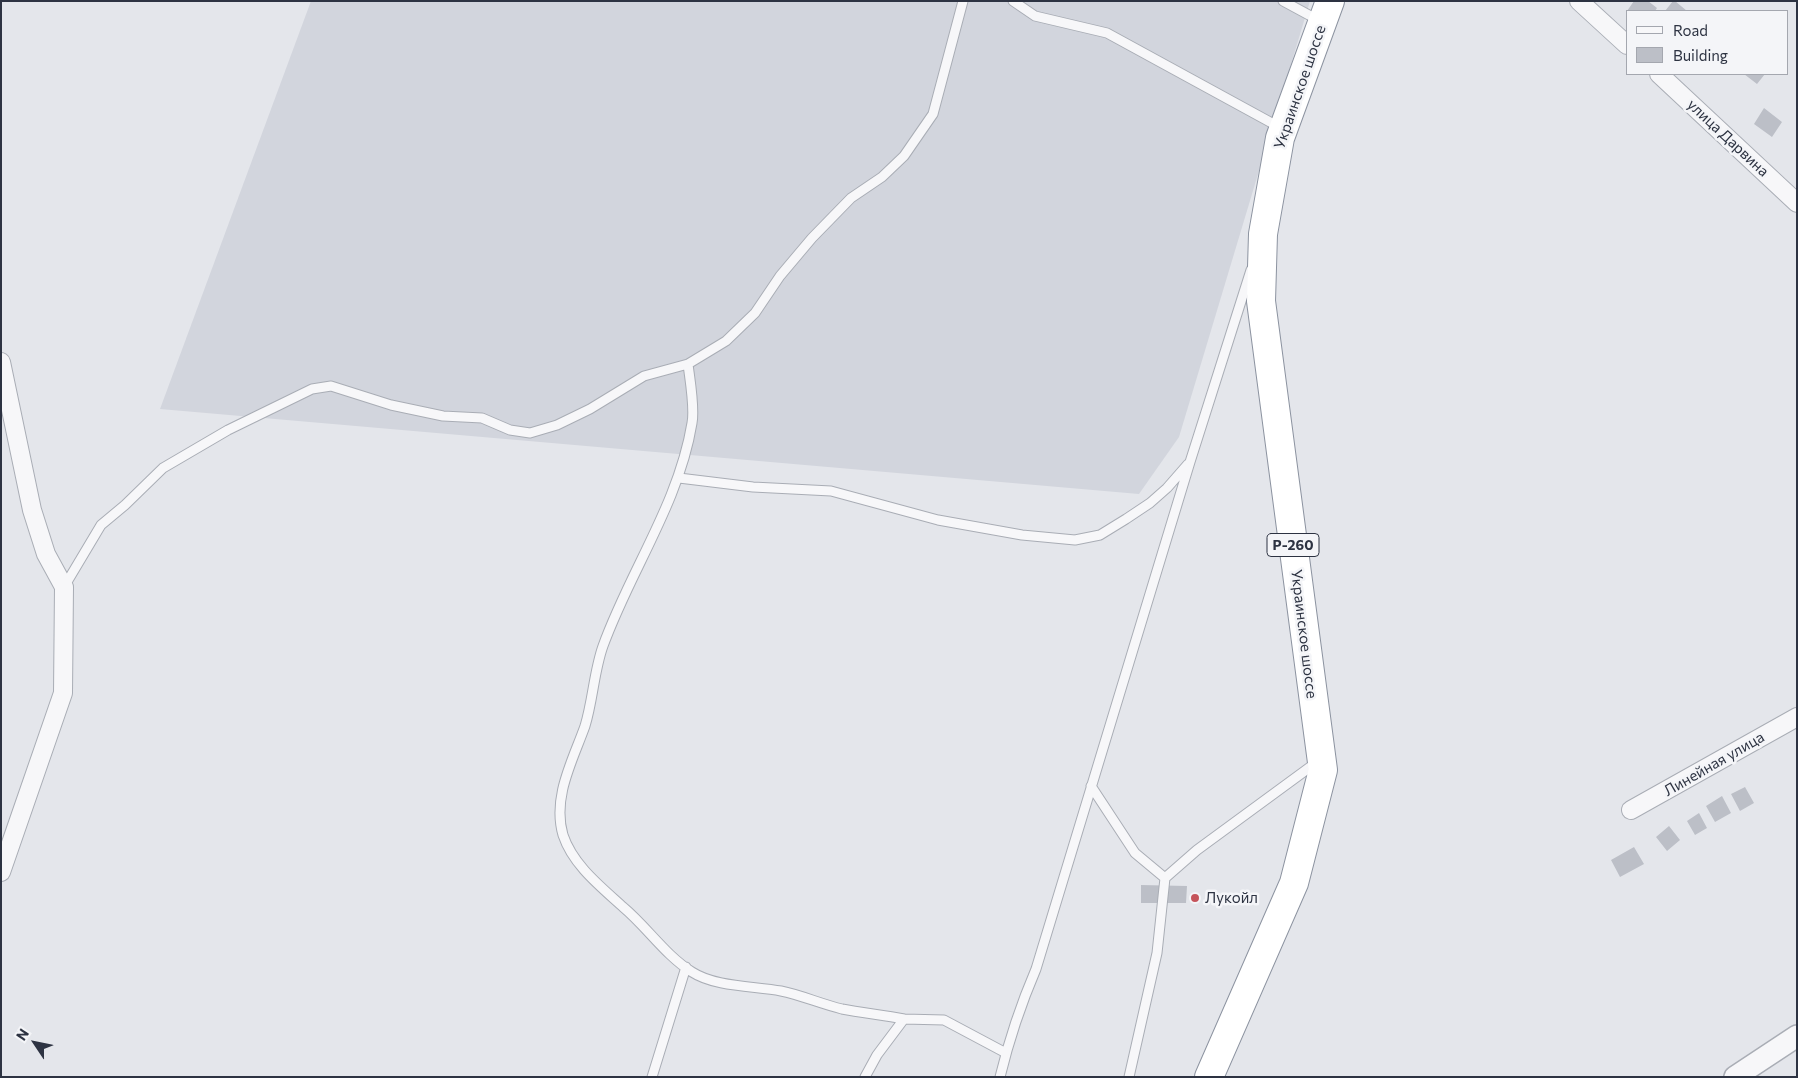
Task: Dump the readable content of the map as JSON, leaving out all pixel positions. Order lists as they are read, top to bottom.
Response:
{
  "streets": {
    "highway": ["Украинское шоссе", "Р-260"],
    "street": ["улица Дарвина", "Линейная улица"]
  },
  "places": ["Лукойл"],
  "legend": ["Road", "Building"],
  "north": "top left"
}
